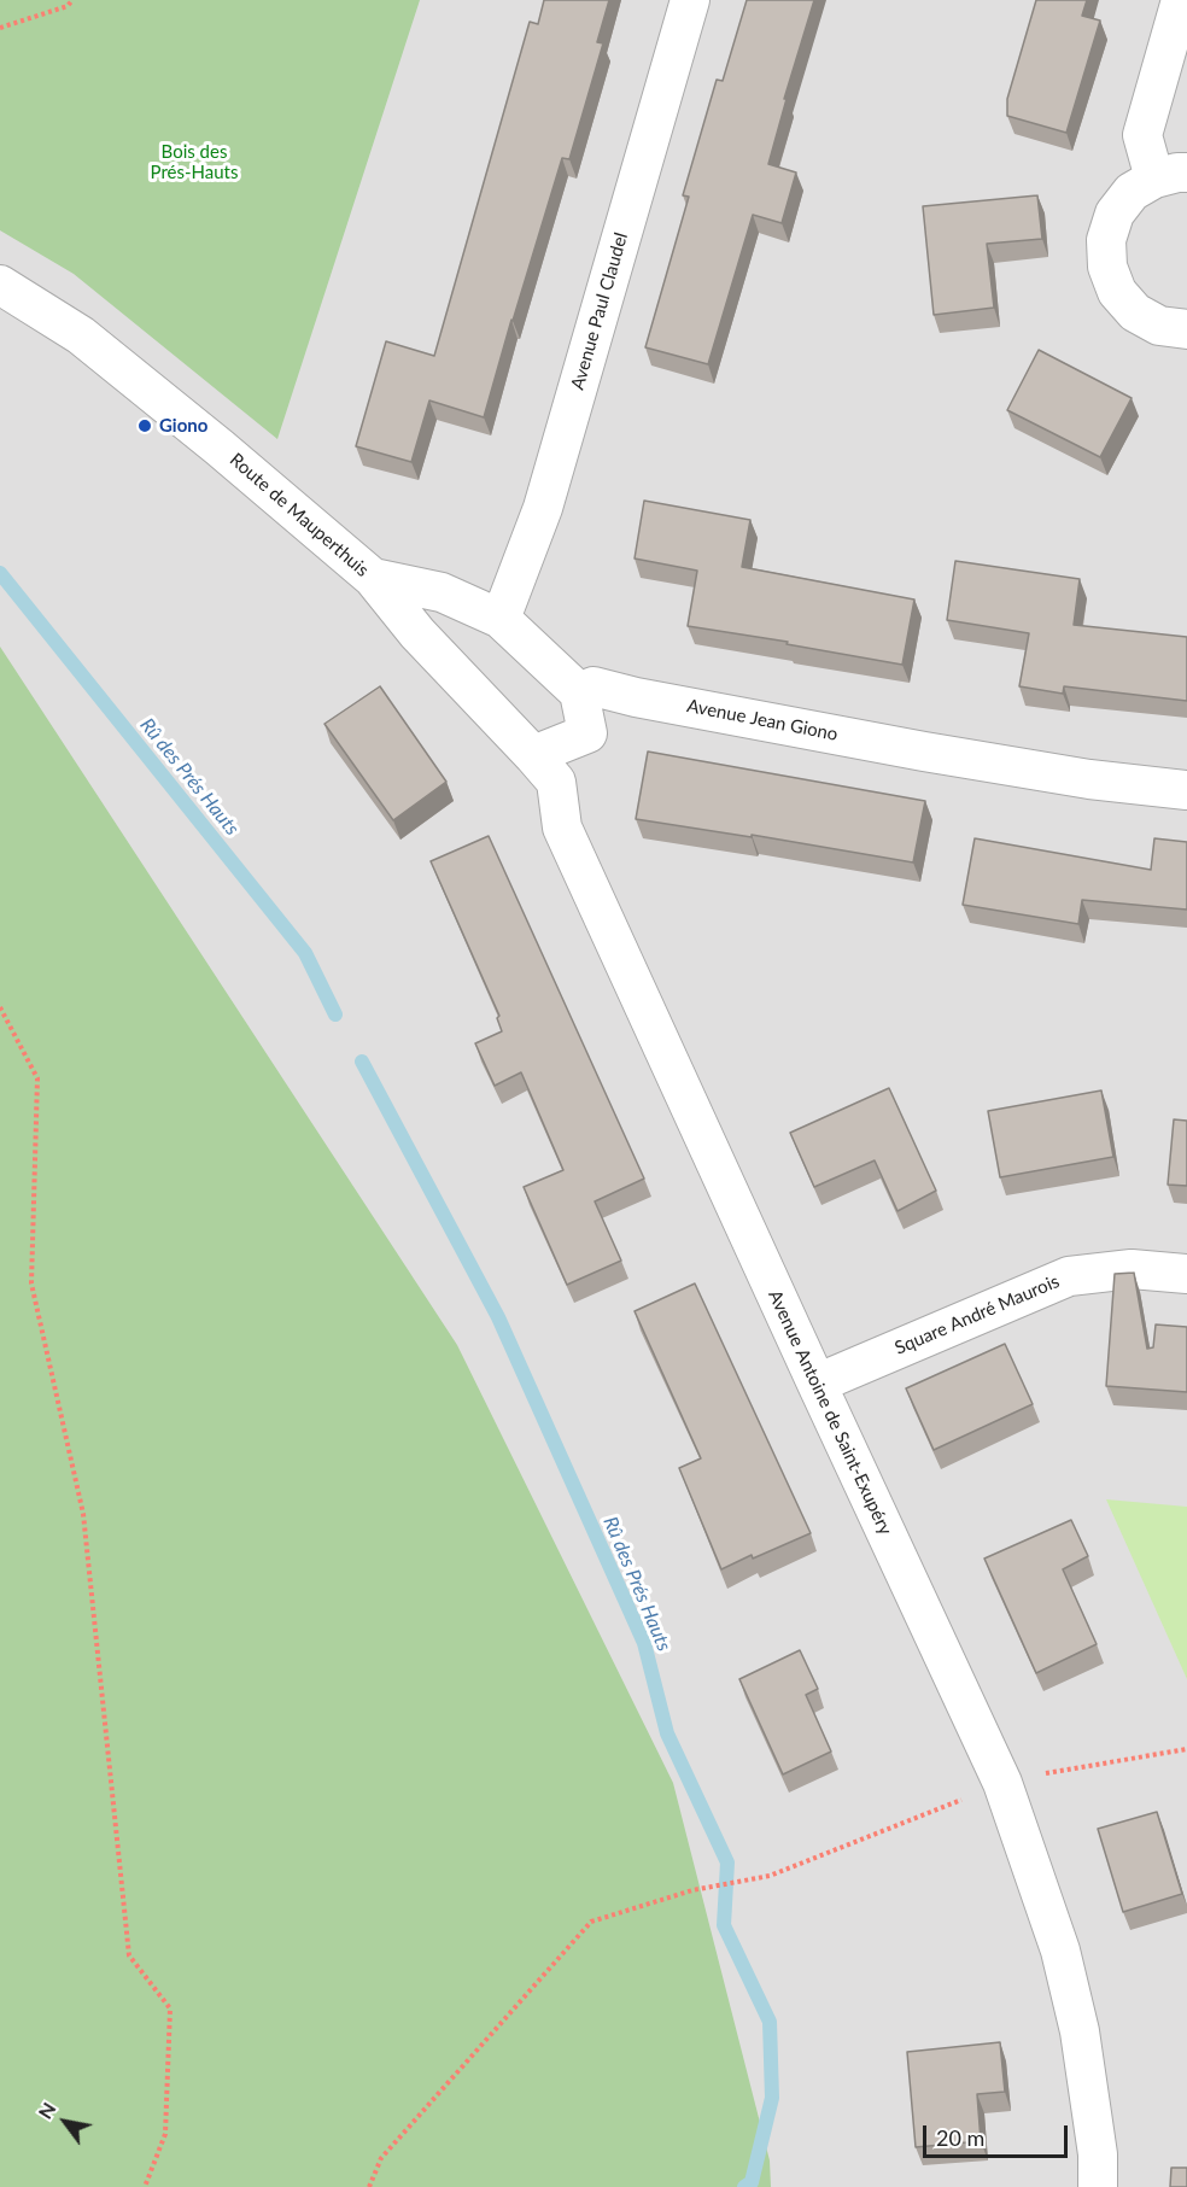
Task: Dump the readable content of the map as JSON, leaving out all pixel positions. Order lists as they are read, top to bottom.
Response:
{
  "streets": {
    "street": [
      "Avenue Paul Claudel",
      "Route de Mauperthuis",
      "Avenue Jean Giono",
      "Square André Maurois",
      "Avenue Antoine de Saint-Exupéry"
    ]
  },
  "crossings": [
    ["Route de Mauperthuis", "Avenue Antoine de Saint-Exupéry"],
    ["Square André Maurois", "Avenue Antoine de Saint-Exupéry"]
  ],
  "water": ["Rû des Prés Hauts"],
  "parks": ["Bois des Prés-Hauts"],
  "places": ["Giono"],
  "scale_bar": "20 m",
  "north": "top left"
}
